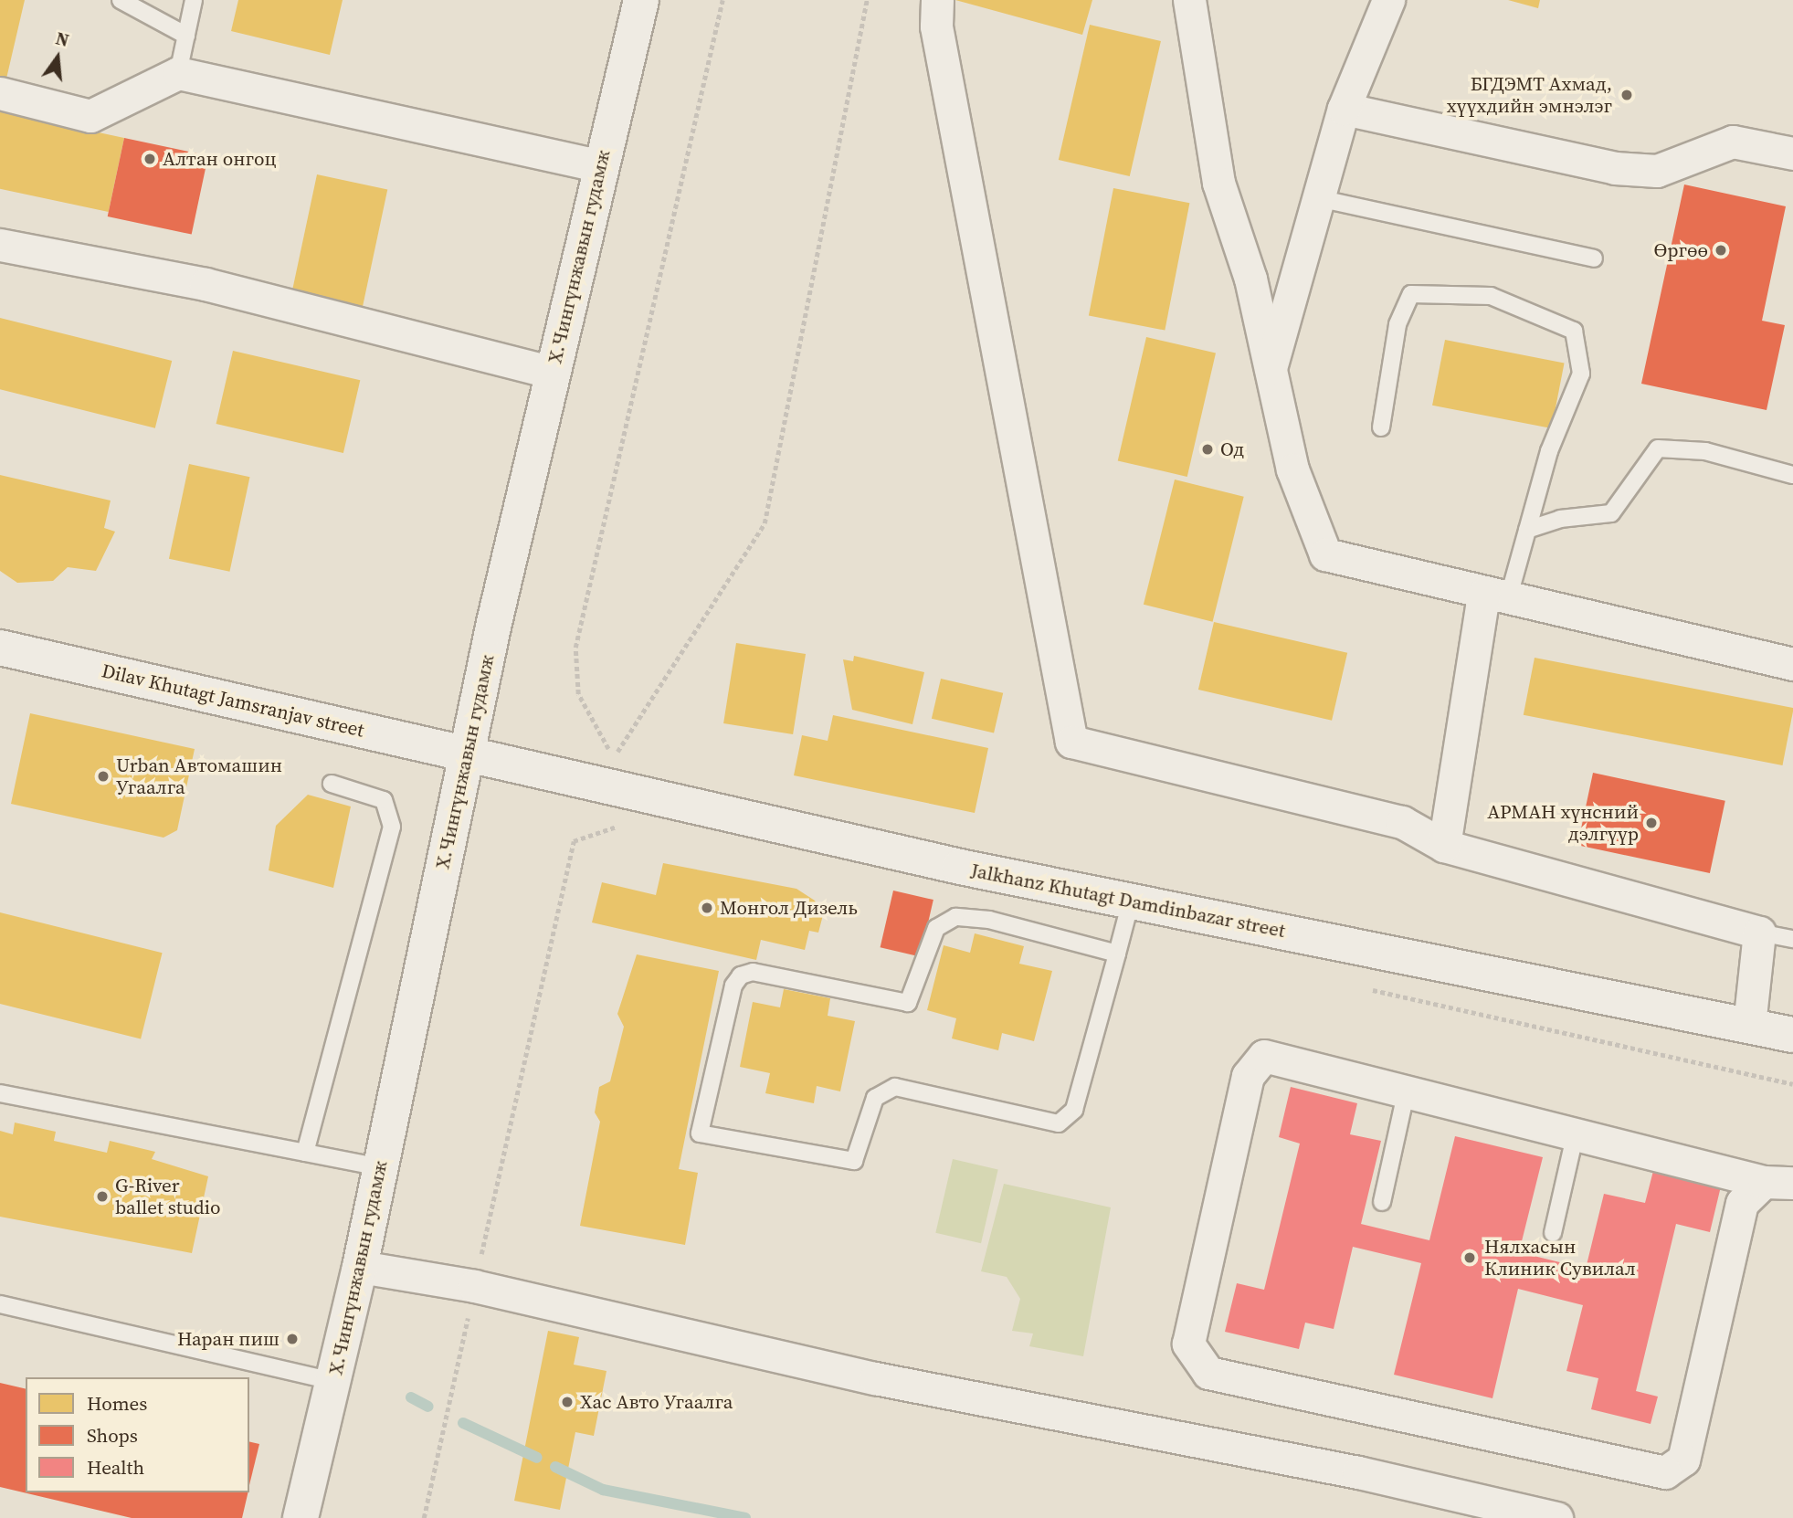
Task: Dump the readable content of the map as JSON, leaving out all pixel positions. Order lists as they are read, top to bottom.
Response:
{
  "streets": {
    "main road": ["Х.Чингүнжавын гудамж", "Dilav Khutagt Jamsranjav street", "Jalkhanz Khutagt Damdinbazar street"]
  },
  "crossings": [
    ["Х.Чингүнжавын гудамж", "Dilav Khutagt Jamsranjav street"],
    ["Х.Чингүнжавын гудамж", "Jalkhanz Khutagt Damdinbazar street"],
    ["Dilav Khutagt Jamsranjav street", "Jalkhanz Khutagt Damdinbazar street"]
  ],
  "places": [
    "БГДЭМТ Ахмад, хүүхдийн эмнэлэг",
    "Алтан онгоц",
    "Өргөө",
    "Од",
    "Urban Автомашин Угаалга",
    "АРМАН хүнсний дэлгүүр",
    "Монгол Дизель",
    "G-River ballet studio",
    "Нялхасын Клиник Сувилал",
    "Наран пиш",
    "Хас Авто Угаалга"
  ],
  "legend": ["Homes", "Shops", "Health"],
  "north": "top"
}
